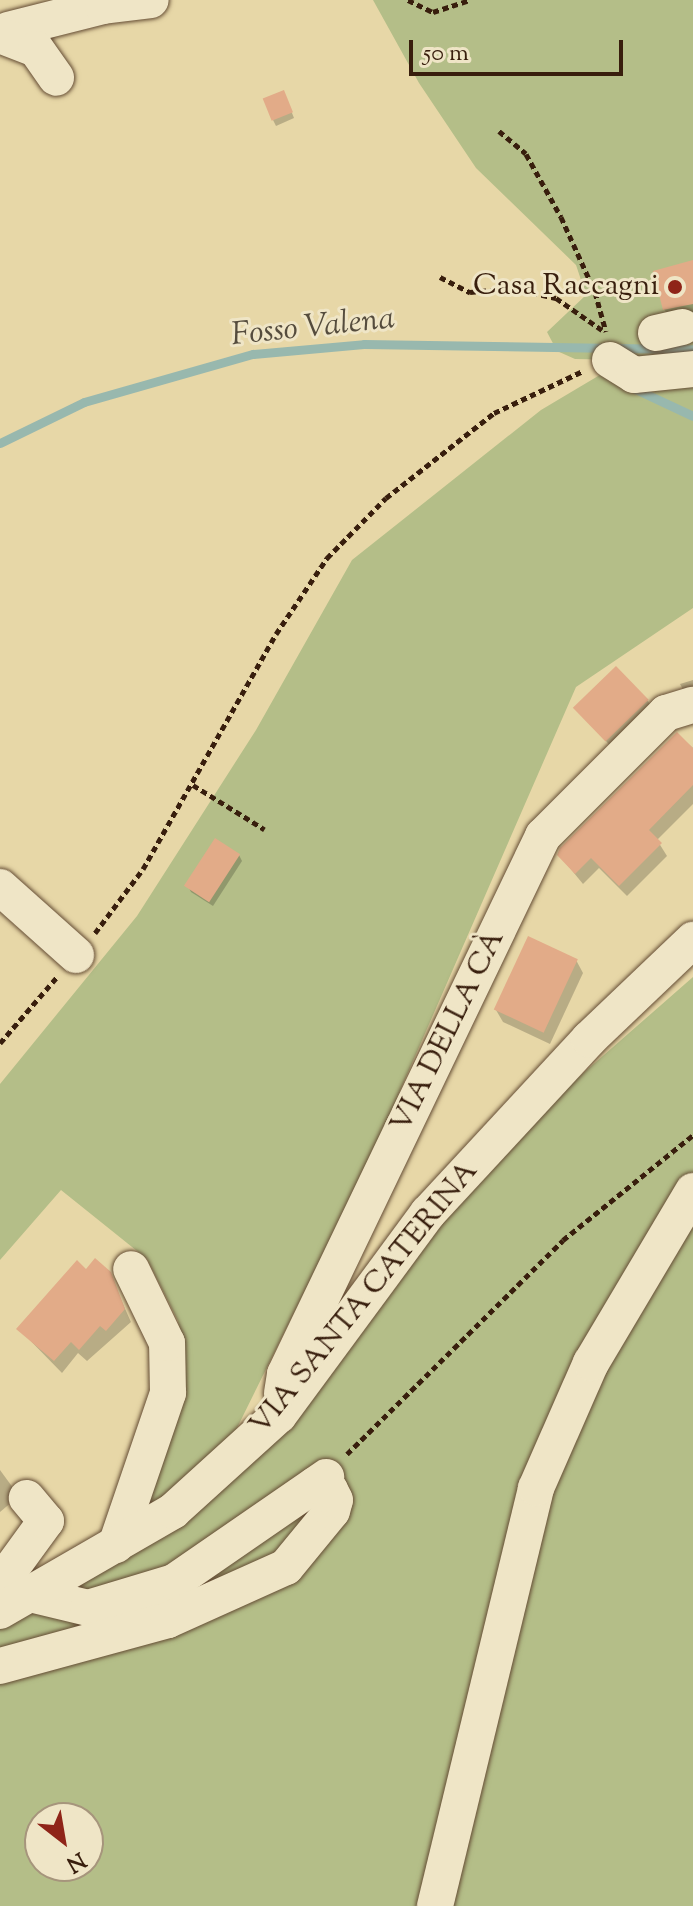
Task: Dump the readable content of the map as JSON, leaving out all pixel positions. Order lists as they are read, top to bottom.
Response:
{
  "streets": {
    "street": ["VIA DELLA CÀ", "VIA SANTA CATERINA"]
  },
  "crossings": [
    ["VIA DELLA CÀ", "VIA SANTA CATERINA"]
  ],
  "water": ["Fosso Valena"],
  "places": ["Casa Raccagni"],
  "scale_bar": "50 m",
  "north": "bottom right"
}
